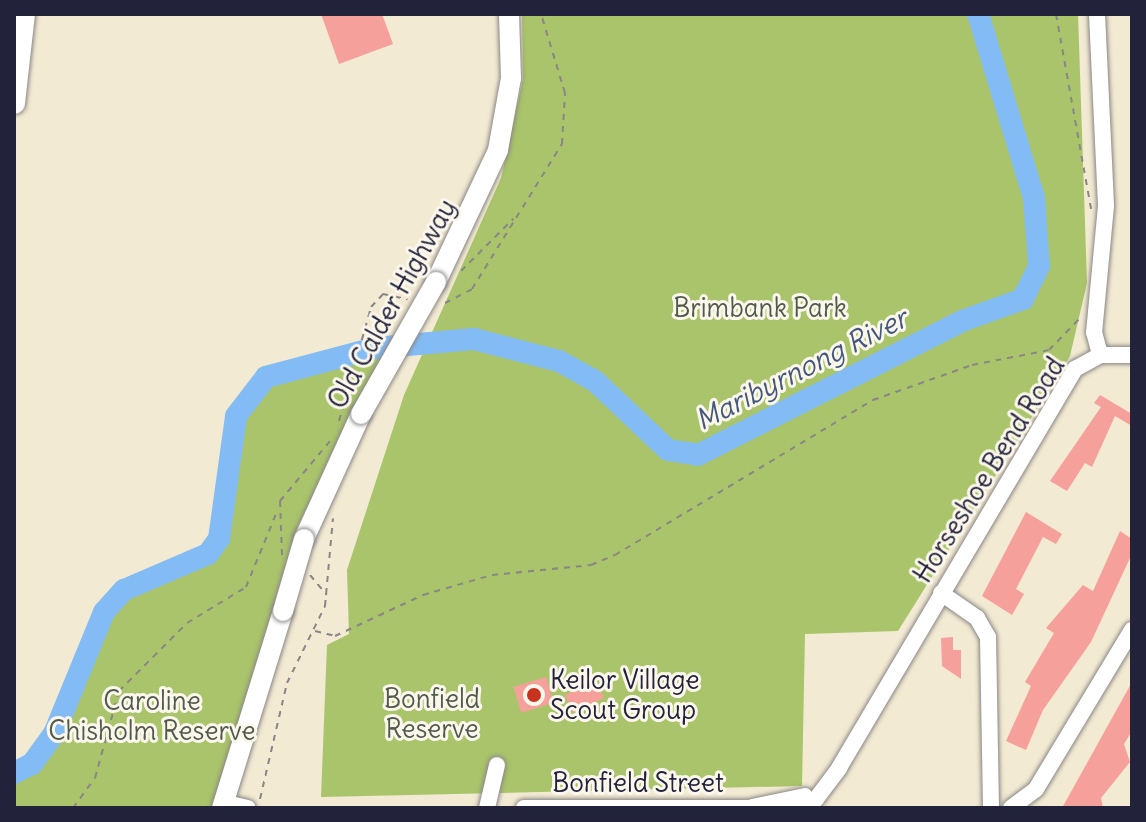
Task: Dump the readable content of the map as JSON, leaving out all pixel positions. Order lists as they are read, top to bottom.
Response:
{
  "streets": {
    "main road": ["Old Calder Highway"],
    "street": ["Horseshoe Bend Road", "Bonfield Street"]
  },
  "crossings": [
    ["Horseshoe Bend Road", "Bonfield Street"]
  ],
  "water": ["Maribyrnong River"],
  "parks": ["Brimbank Park", "Bonfield Reserve", "Caroline Chisholm Reserve"],
  "places": ["Keilor Village Scout Group"]
}
